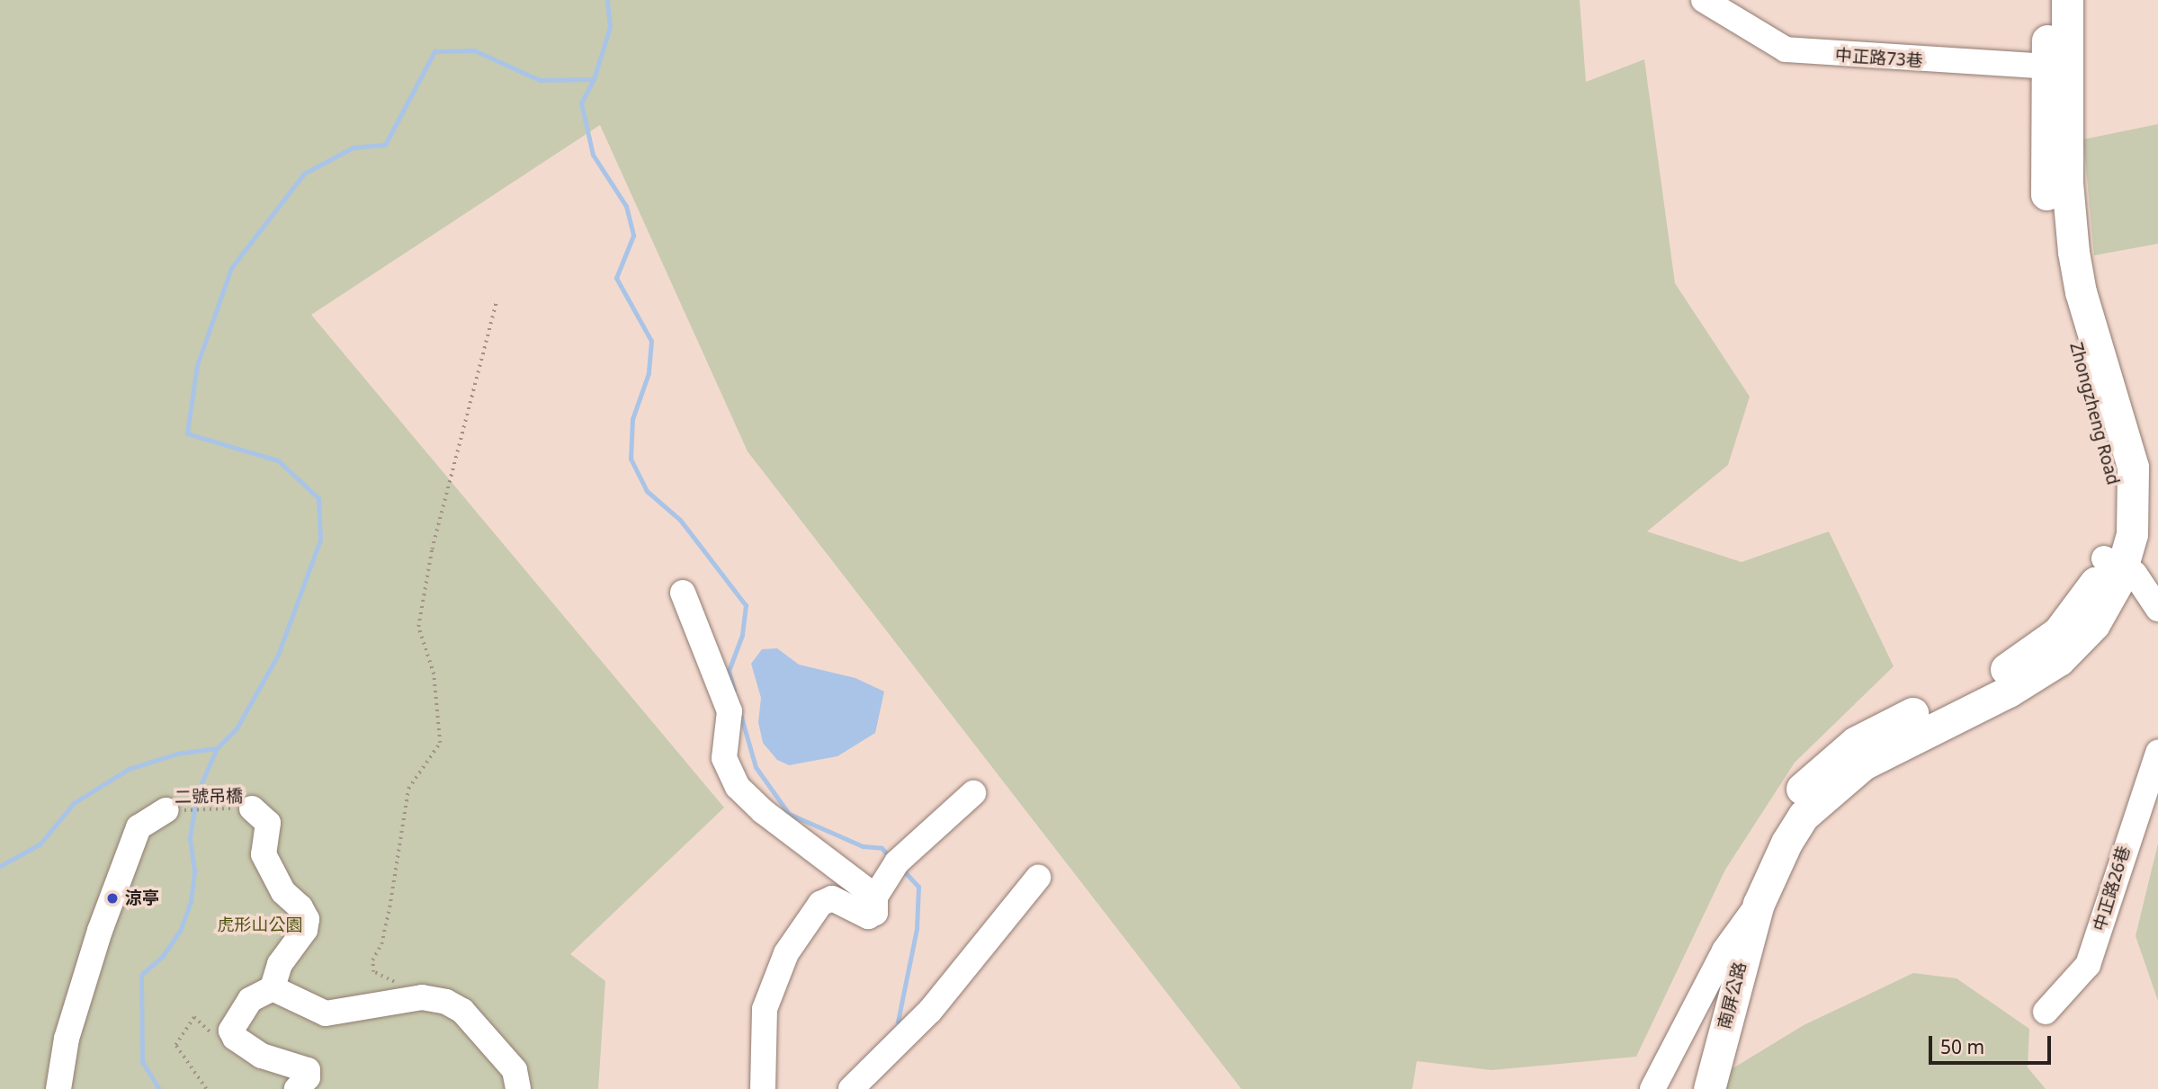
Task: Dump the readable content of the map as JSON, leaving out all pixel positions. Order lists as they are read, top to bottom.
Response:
{
  "streets": {
    "main road": ["Zhongzheng Road", "南屏公路"],
    "street": ["中正路73巷", "中正路26巷"],
    "path": ["二號吊橋"]
  },
  "crossings": [
    ["中正路73巷", "Zhongzheng Road"],
    ["Zhongzheng Road", "南屏公路"]
  ],
  "parks": ["虎形山公園"],
  "places": ["涼亭"],
  "scale_bar": "50 m"
}
